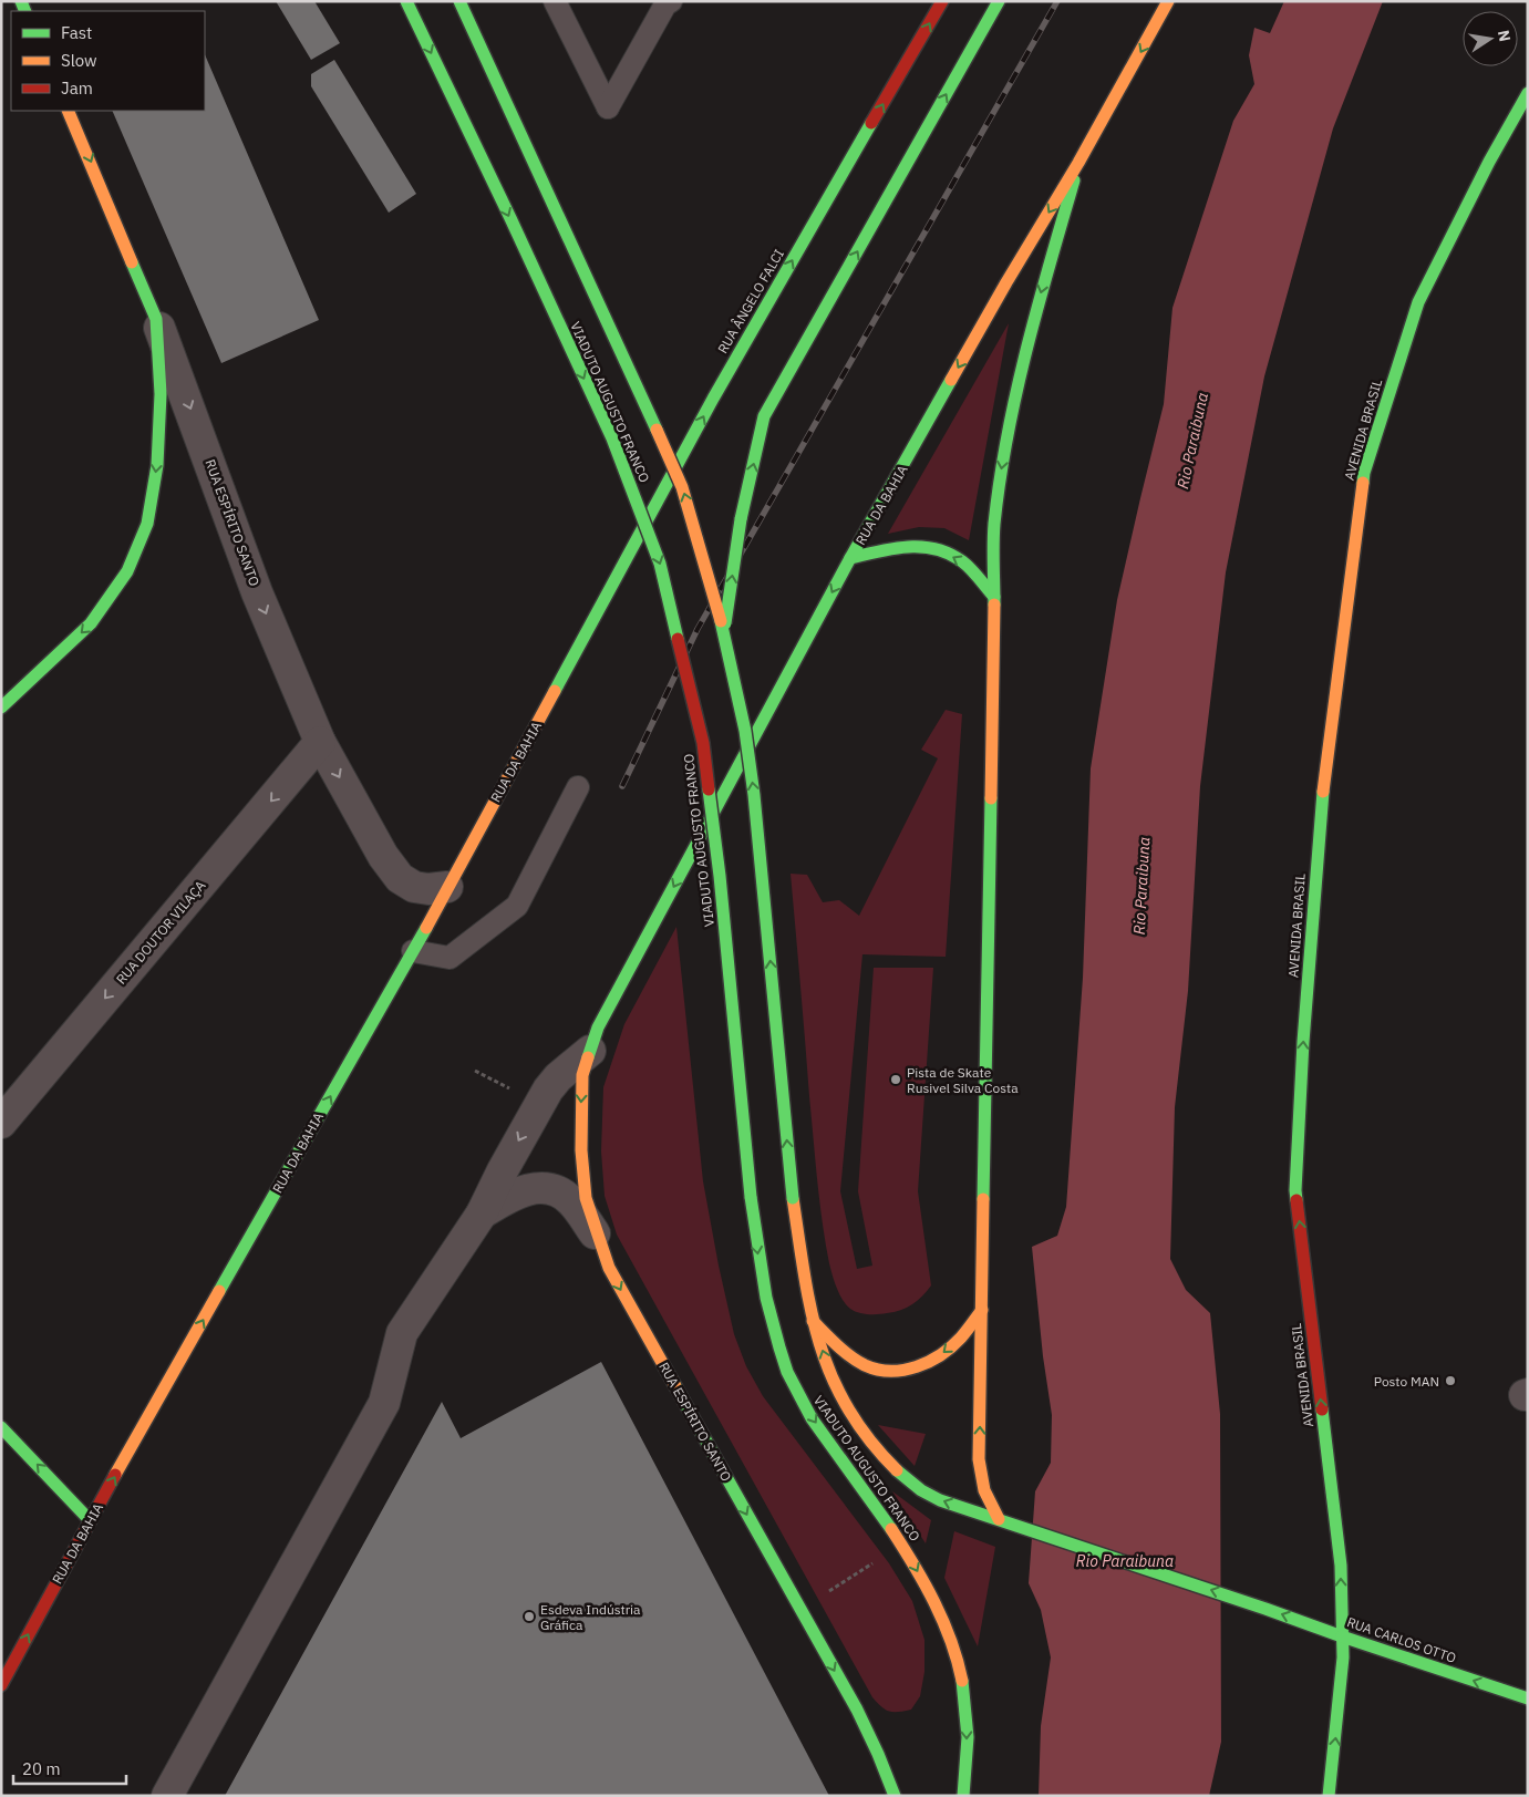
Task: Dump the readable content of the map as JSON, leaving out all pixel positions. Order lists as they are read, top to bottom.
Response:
{
  "streets": {
    "main road": [
      "RUA ÂNGELO FALCI",
      "VIADUTO AUGUSTO FRANCO",
      "AVENIDA BRASIL",
      "RUA DA BAHIA",
      "RUA ESPÍRITO SANTO",
      "RUA CARLOS OTTO"
    ],
    "street": ["RUA DOUTOR VILAÇA"]
  },
  "crossings": [
    ["RUA ÂNGELO FALCI", "RUA DA BAHIA"],
    ["VIADUTO AUGUSTO FRANCO", "RUA CARLOS OTTO"],
    ["AVENIDA BRASIL", "RUA CARLOS OTTO"],
    ["RUA DA BAHIA", "RUA ESPÍRITO SANTO"],
    ["RUA ESPÍRITO SANTO", "RUA DOUTOR VILAÇA"]
  ],
  "one_way": [
    "AVENIDA BRASIL",
    "RUA ESPÍRITO SANTO",
    "RUA DOUTOR VILAÇA",
    "RUA CARLOS OTTO"
  ],
  "water": ["Rio Paraibuna"],
  "places": ["Pista de Skate Rusivel Silva Costa", "Posto MAN", "Esdeva Indústria Gráfica"],
  "legend": ["Fast", "Slow", "Jam"],
  "scale_bar": "20 m",
  "north": "right"
}
